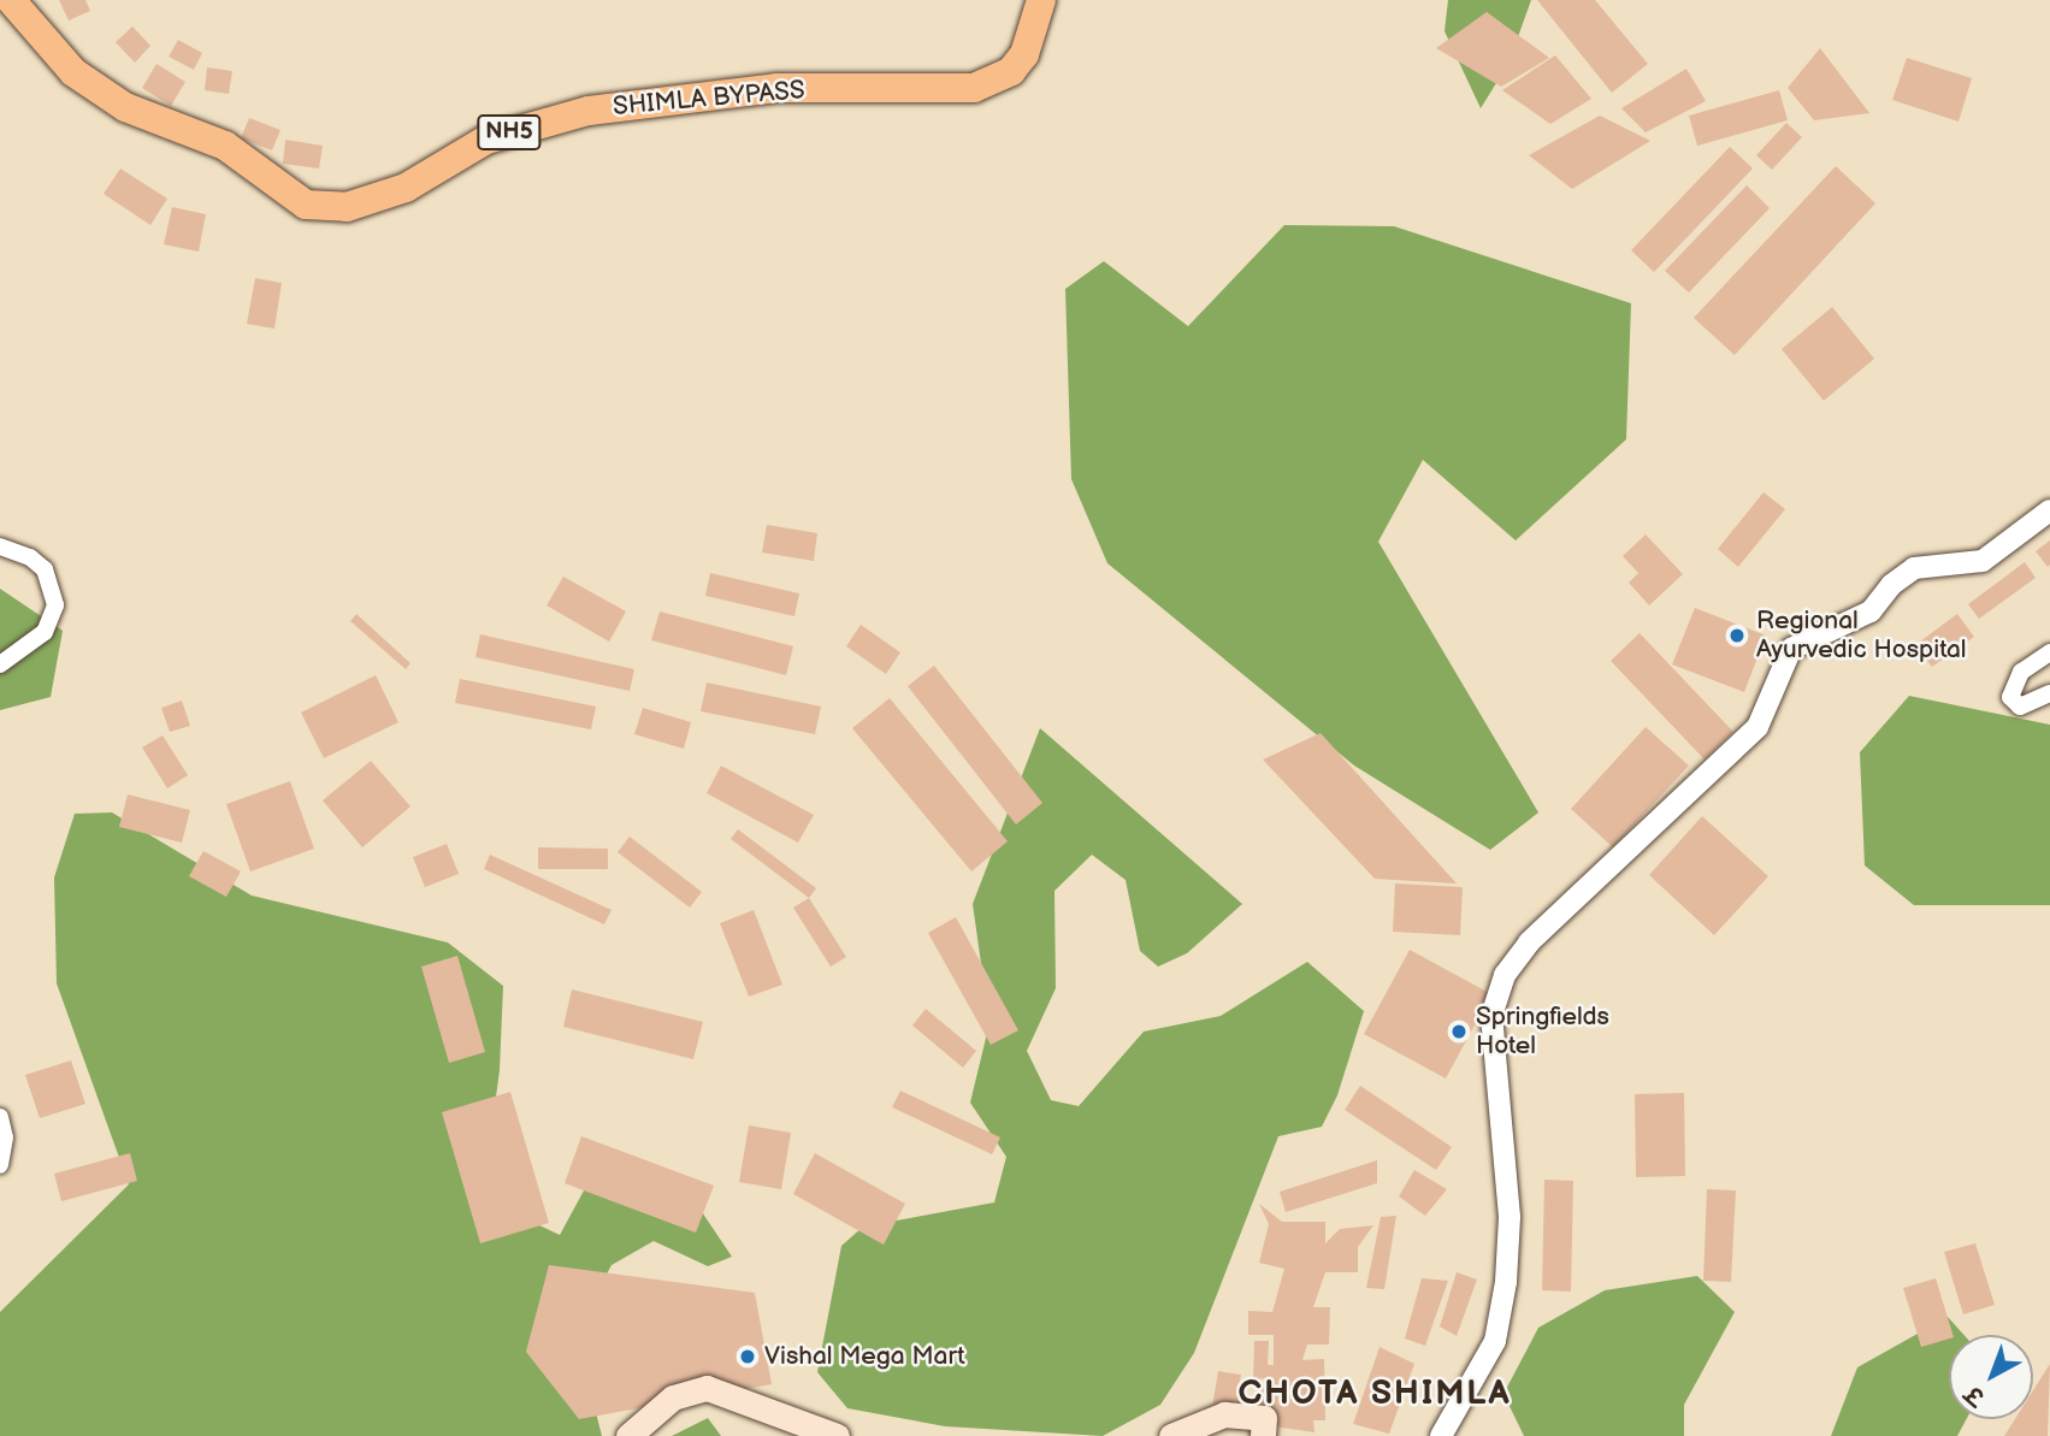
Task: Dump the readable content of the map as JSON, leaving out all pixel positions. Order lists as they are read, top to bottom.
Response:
{
  "streets": {
    "highway": ["SHIMLA BYPASS", "NH5"]
  },
  "districts": ["CHOTA SHIMLA"],
  "places": ["Regional Ayurvedic Hospital", "Springfields Hotel", "Vishal Mega Mart"],
  "north": "bottom left"
}
